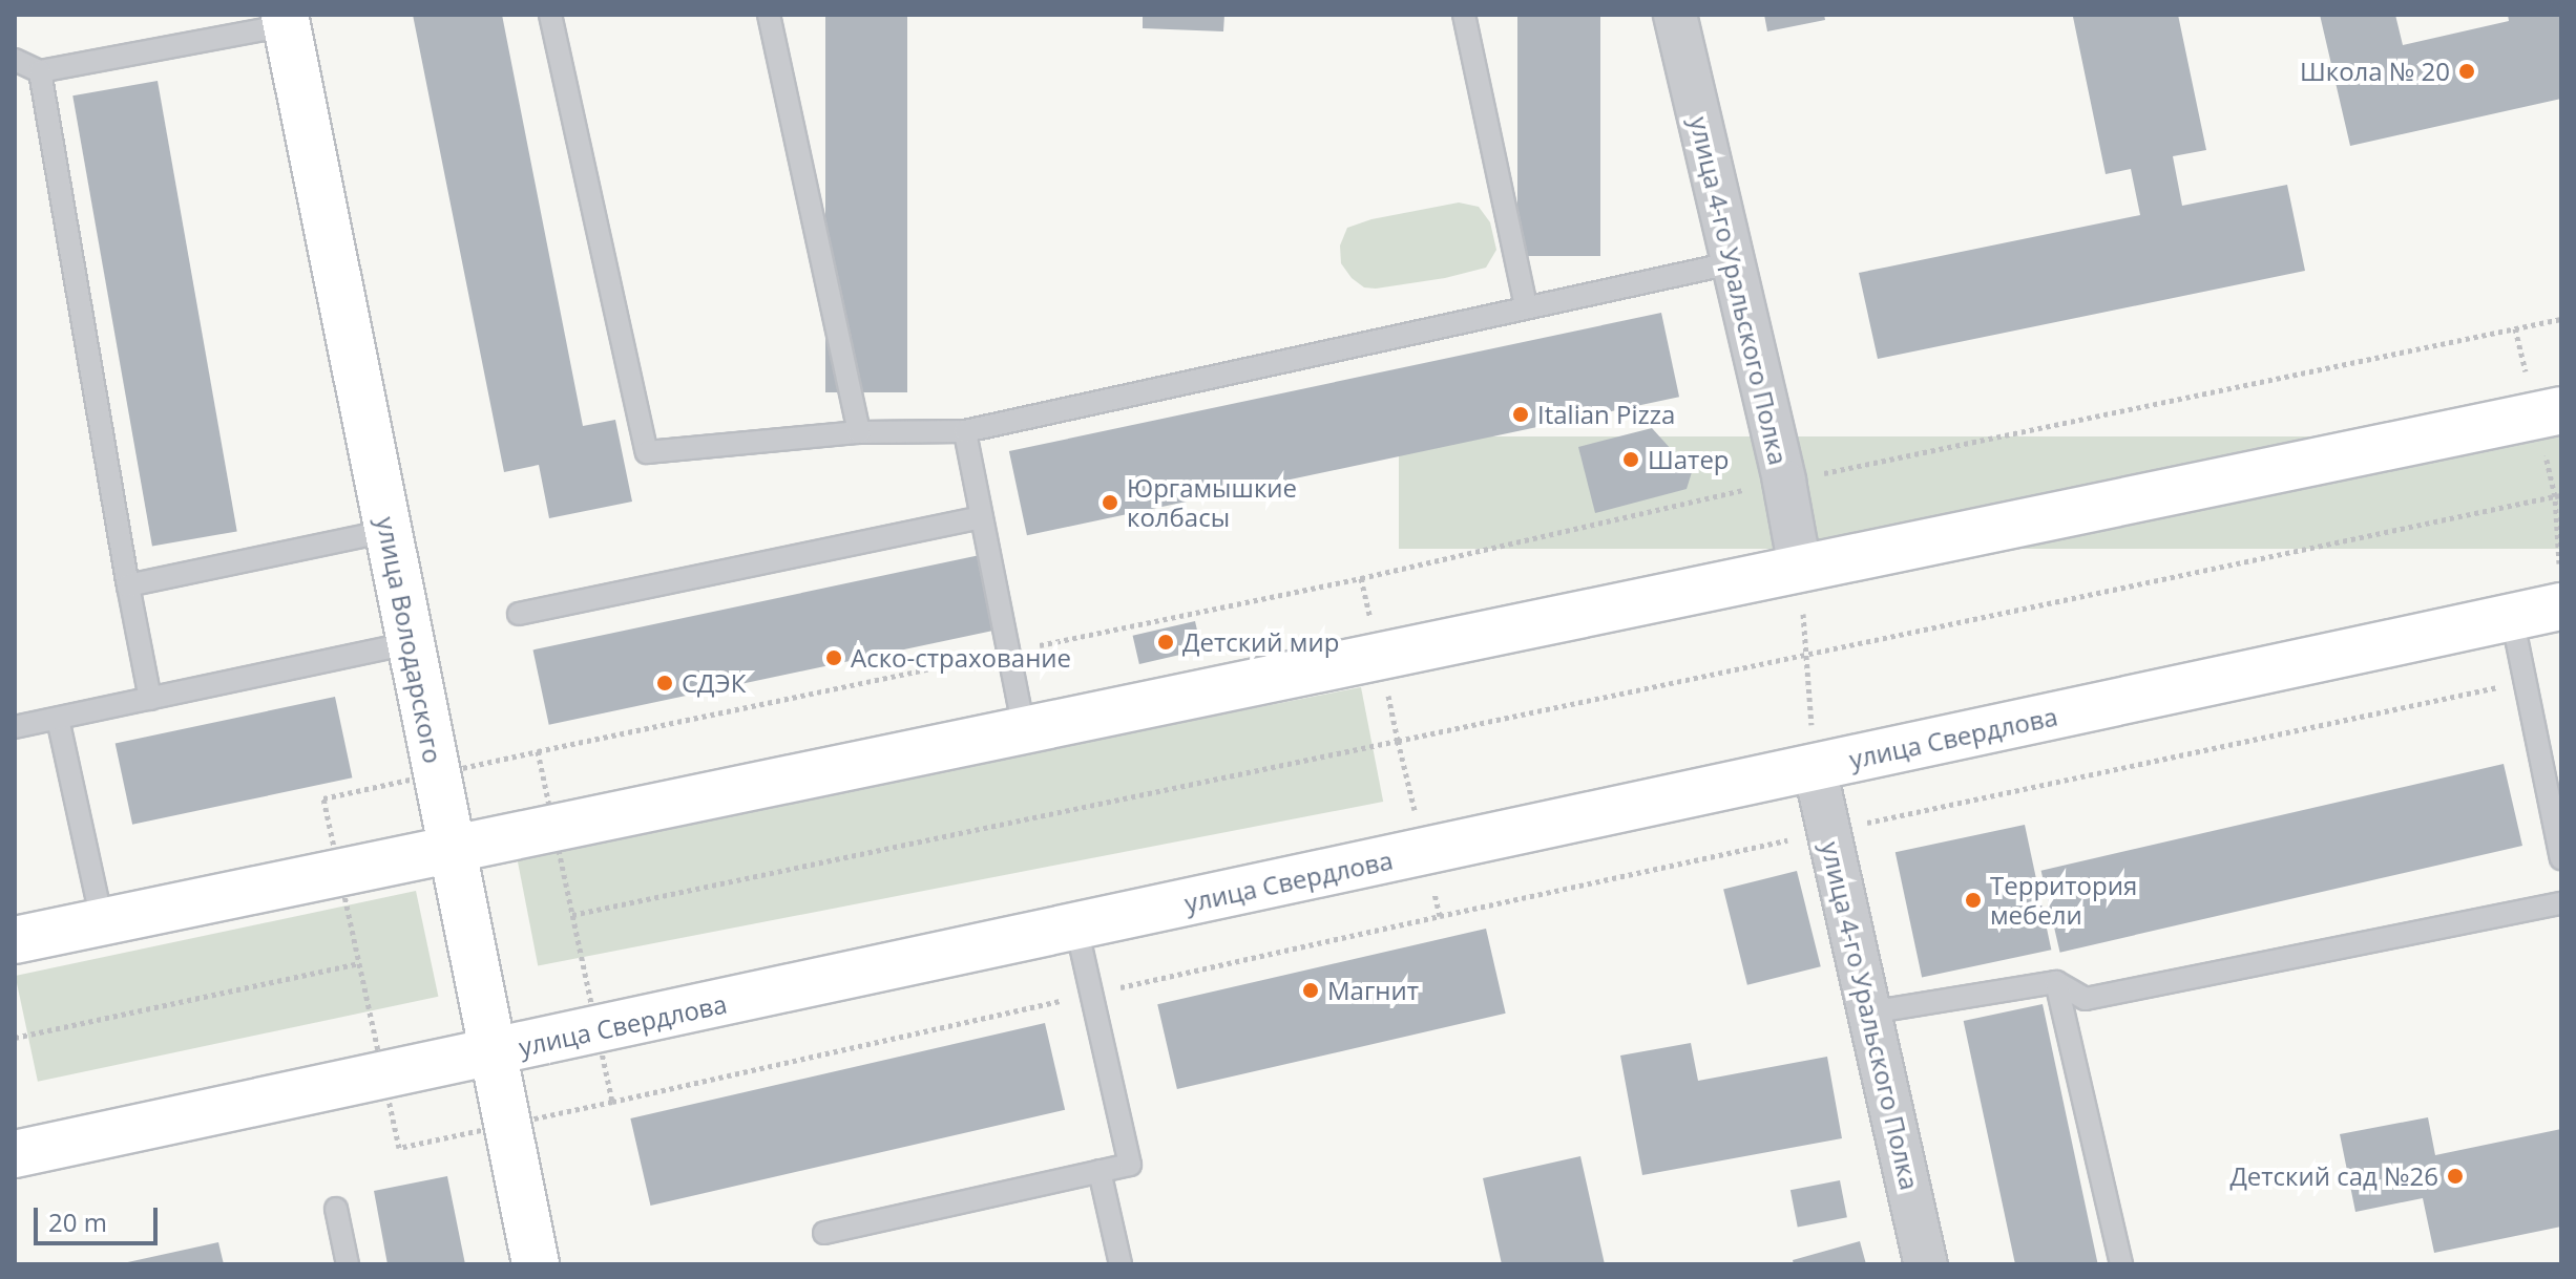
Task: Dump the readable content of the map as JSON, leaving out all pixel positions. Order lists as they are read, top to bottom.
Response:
{
  "streets": {
    "main road": ["улица Володарского", "улица Свердлова"],
    "street": ["улица 4-го Уральского Полка"]
  },
  "crossings": [
    ["улица 4-го Уральского Полка", "улица Свердлова"],
    ["улица Володарского", "улица Свердлова"]
  ],
  "places": [
    "Школа № 20",
    "Italian Pizza",
    "Шатер",
    "Юргамышкие колбасы",
    "Детский мир",
    "Аско-страхование",
    "СДЭК",
    "Территория мебели",
    "Магнит",
    "Детский сад №26"
  ],
  "scale_bar": "20 m"
}
